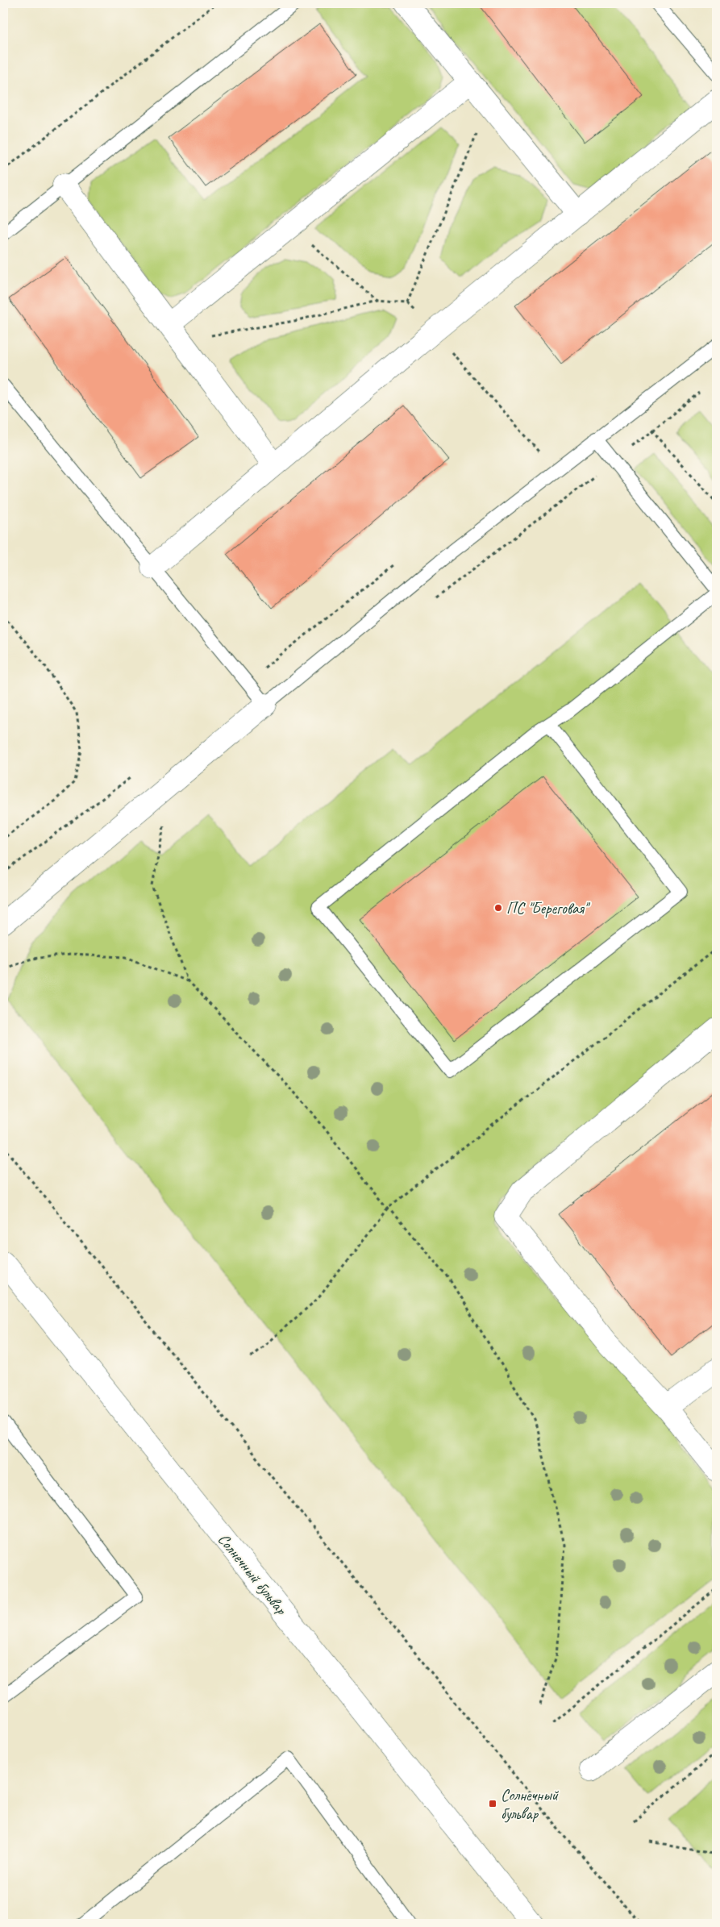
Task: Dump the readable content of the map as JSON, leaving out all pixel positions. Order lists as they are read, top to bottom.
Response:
{
  "streets": {
    "street": ["Солнечный бульвар"]
  },
  "places": {
    "other": ["ПС \"Береговая\""],
    "transit": ["Солнечный бульвар"]
  }
}
